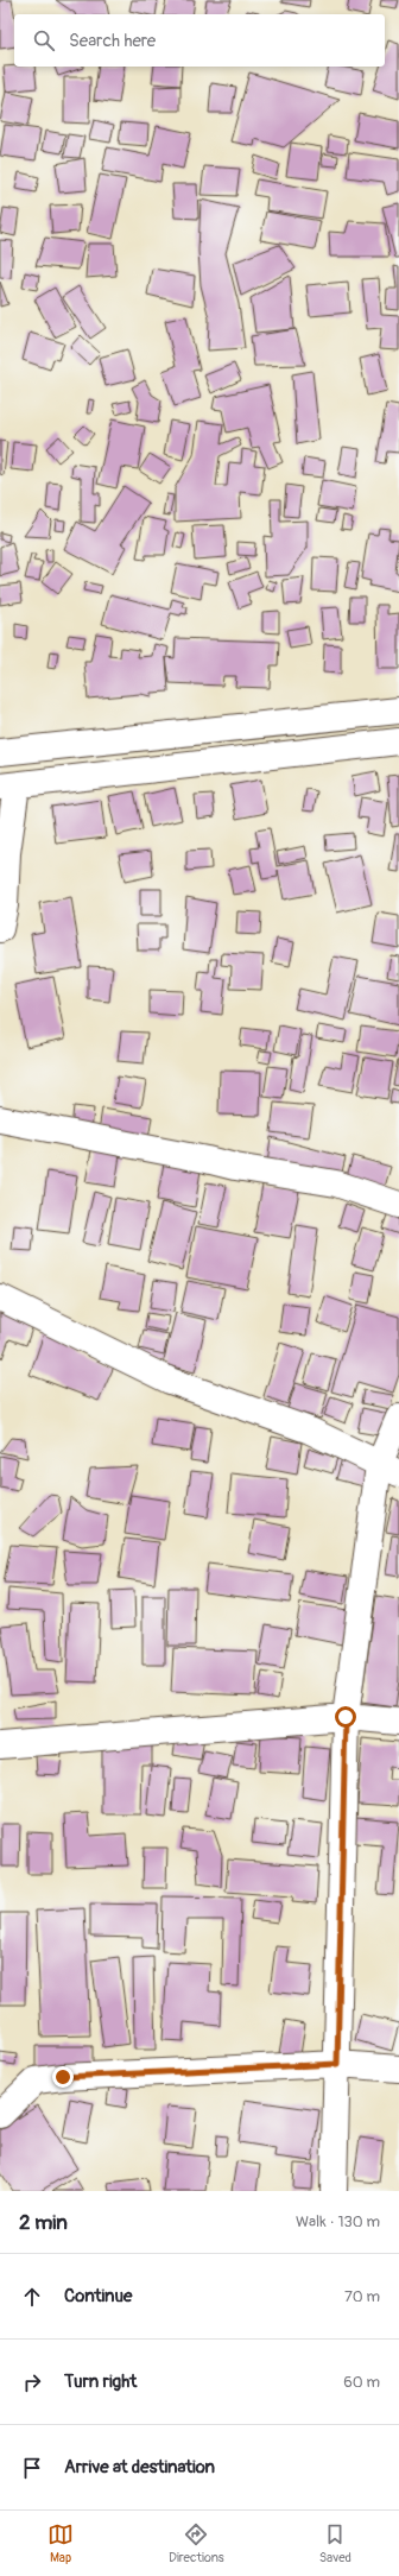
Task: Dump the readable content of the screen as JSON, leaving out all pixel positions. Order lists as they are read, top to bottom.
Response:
{
  "page": {
    "search": "Search here",
    "heading": ["2 min", "Walk · 130 m"],
    "list": [
      ["Continue", "70 m"],
      ["Turn right", "60 m"],
      "Arrive at destination"
    ],
    "nav": ["Map", "Directions", "Saved"]
  }
}
